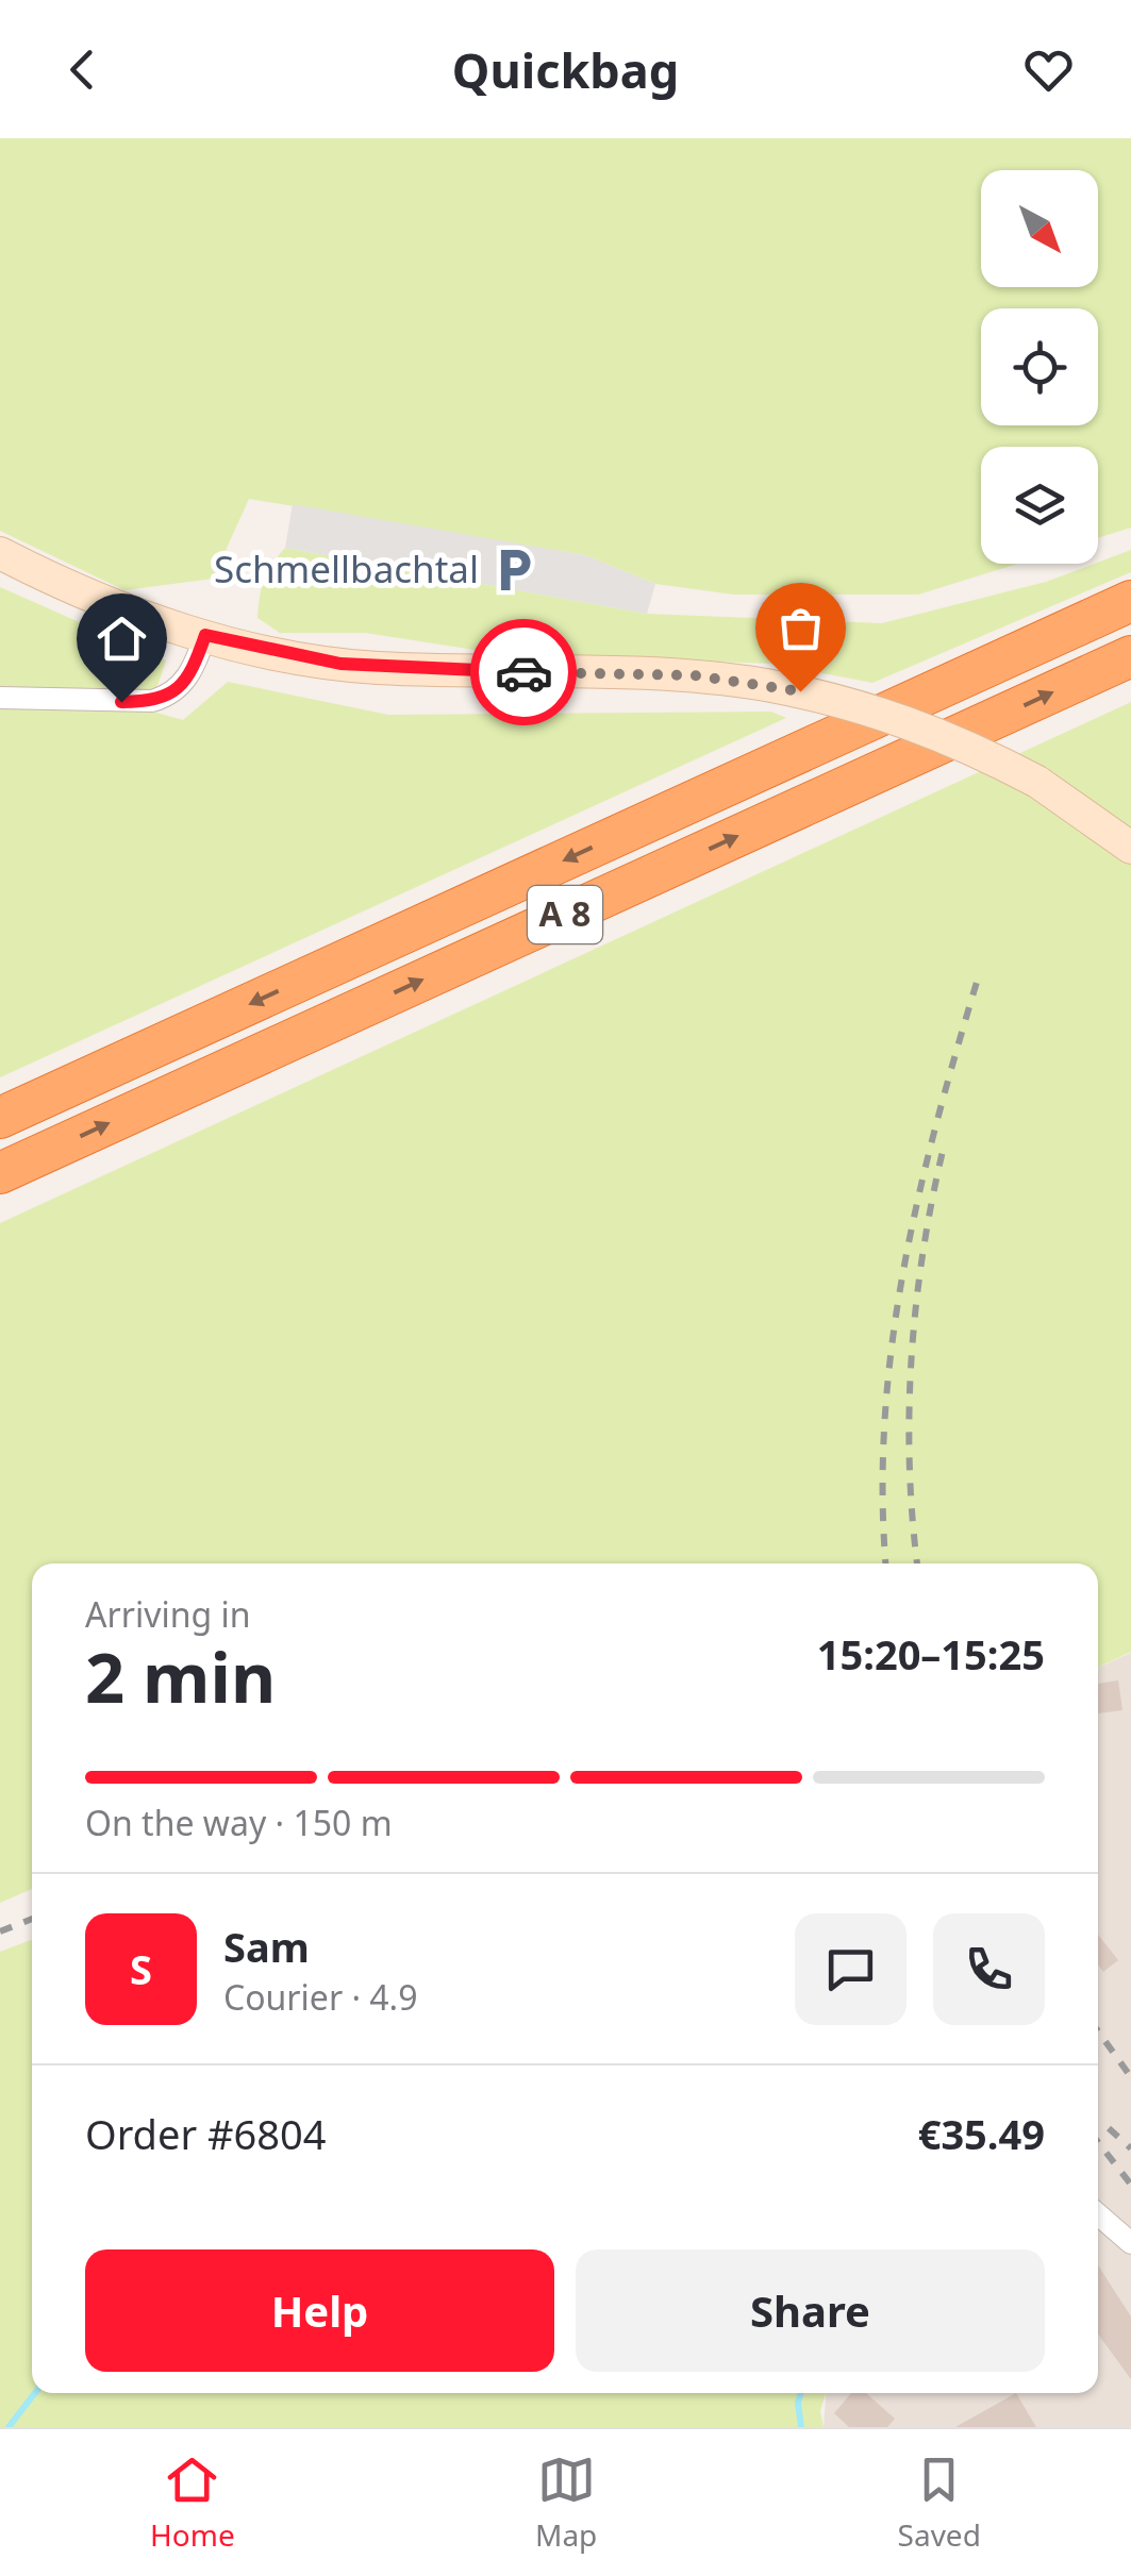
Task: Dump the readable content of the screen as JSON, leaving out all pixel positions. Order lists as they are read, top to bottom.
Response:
{
  "streets": {
    "highway": ["A 8"]
  },
  "places": {
    "parking": ["Schmellbachtal"]
  },
  "north": "bottom right",
  "page": {
    "header": "Quickbag",
    "heading": ["2 min", "Arriving in", "15:20–15:25"],
    "panel": [
      "Sam",
      "Courier · 4.9",
      "Order #6804",
      "€35.49"
    ],
    "bar": "On the way · 150 m",
    "round": "S",
    "buttons": ["Help", "Share"],
    "tabs": ["Home", "Map", "Saved"]
  }
}
